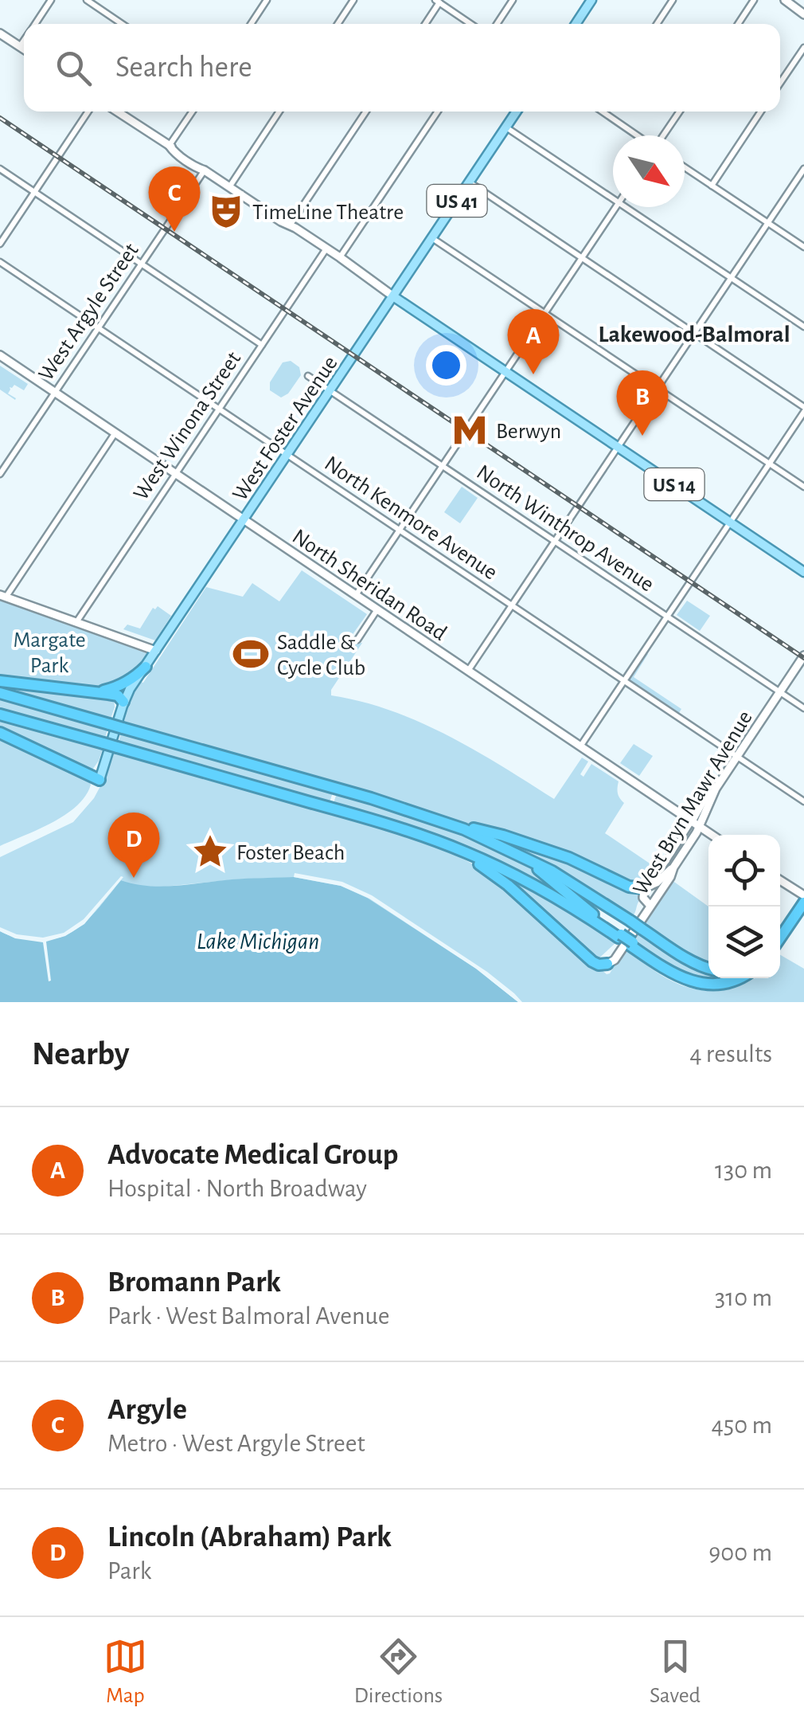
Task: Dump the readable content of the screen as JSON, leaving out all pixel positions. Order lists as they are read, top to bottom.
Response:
{
  "streets": {
    "highway": ["US 41"],
    "main road": [
      "West Foster Avenue",
      "US 14",
      "North Sheridan Road",
      "West Bryn Mawr Avenue"
    ],
    "street": [
      "West Argyle Street",
      "West Winona Street",
      "North Kenmore Avenue",
      "North Winthrop Avenue"
    ]
  },
  "crossings": [
    ["US 41", "West Foster Avenue"],
    ["West Argyle Street", "North Kenmore Avenue"],
    ["West Argyle Street", "North Sheridan Road"],
    ["West Winona Street", "North Kenmore Avenue"],
    ["West Winona Street", "North Sheridan Road"],
    ["West Foster Avenue", "US 14"],
    ["West Foster Avenue", "North Kenmore Avenue"],
    ["West Foster Avenue", "North Winthrop Avenue"],
    ["West Foster Avenue", "North Sheridan Road"],
    ["North Kenmore Avenue", "West Bryn Mawr Avenue"],
    ["North Winthrop Avenue", "West Bryn Mawr Avenue"],
    ["North Sheridan Road", "West Bryn Mawr Avenue"]
  ],
  "districts": ["Lakewood-Balmoral"],
  "water": ["Lake Michigan"],
  "parks": ["Margate Park"],
  "places": {
    "theatre": ["TimeLine Theatre"],
    "metro station": ["Berwyn"],
    "sports": ["Saddle & Cycle Club"],
    "place": ["Foster Beach"]
  },
  "north": "bottom right",
  "page": {
    "search": "Search here",
    "pins": [
      "C",
      "A",
      "B",
      "D"
    ],
    "heading": ["Nearby", "4 results"],
    "list": [
      {
        "mark": "A",
        "name": "Advocate Medical Group",
        "note": "Hospital · North Broadway",
        "value": "130 m"
      },
      {
        "mark": "B",
        "name": "Bromann Park",
        "note": "Park · West Balmoral Avenue",
        "value": "310 m"
      },
      {
        "mark": "C",
        "name": "Argyle",
        "note": "Metro · West Argyle Street",
        "value": "450 m"
      },
      {
        "mark": "D",
        "name": "Lincoln (Abraham) Park",
        "note": "Park",
        "value": "900 m"
      }
    ],
    "nav": ["Map", "Directions", "Saved"]
  }
}
